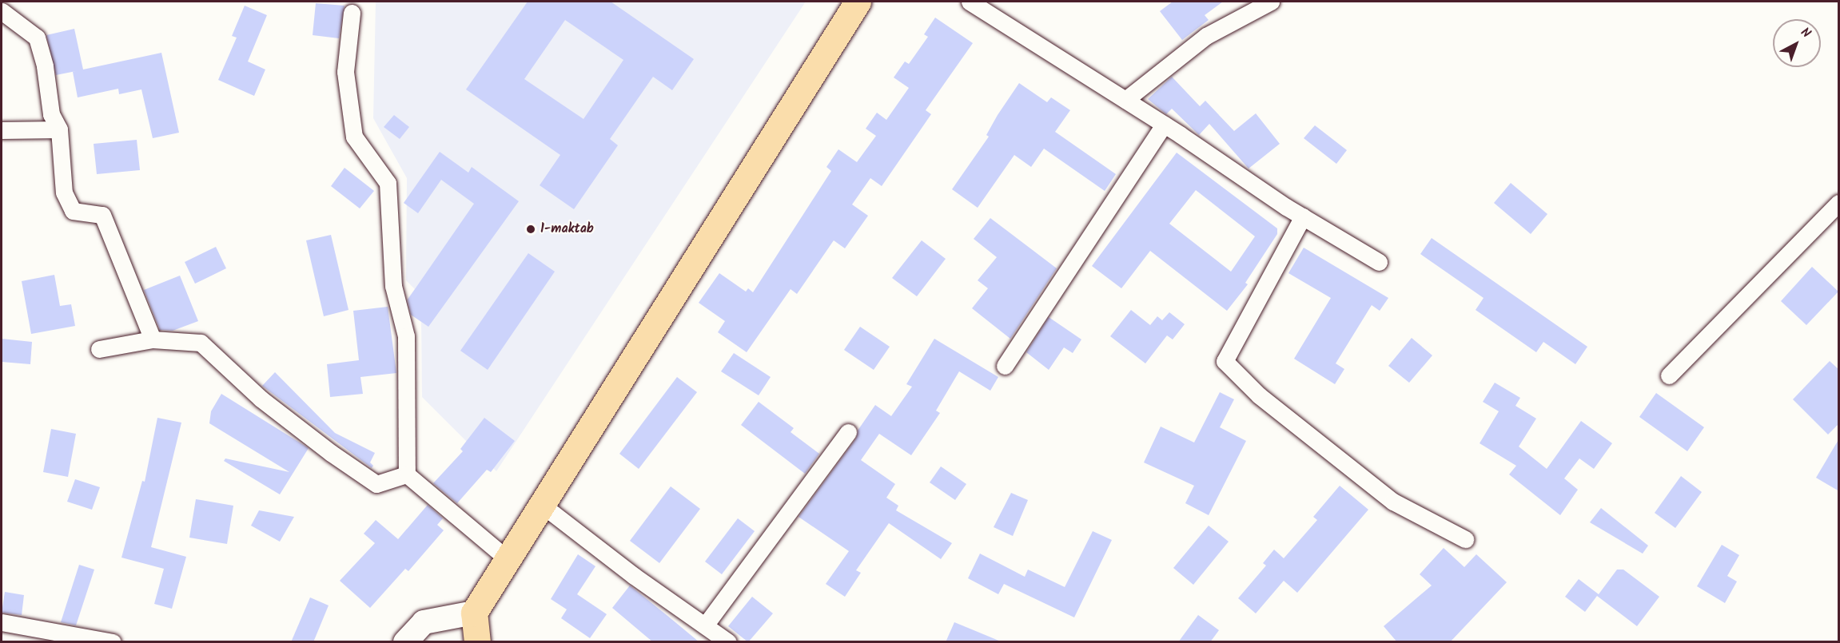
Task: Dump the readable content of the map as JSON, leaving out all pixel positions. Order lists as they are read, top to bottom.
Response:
{
  "places": ["1-maktab"],
  "north": "top right"
}
